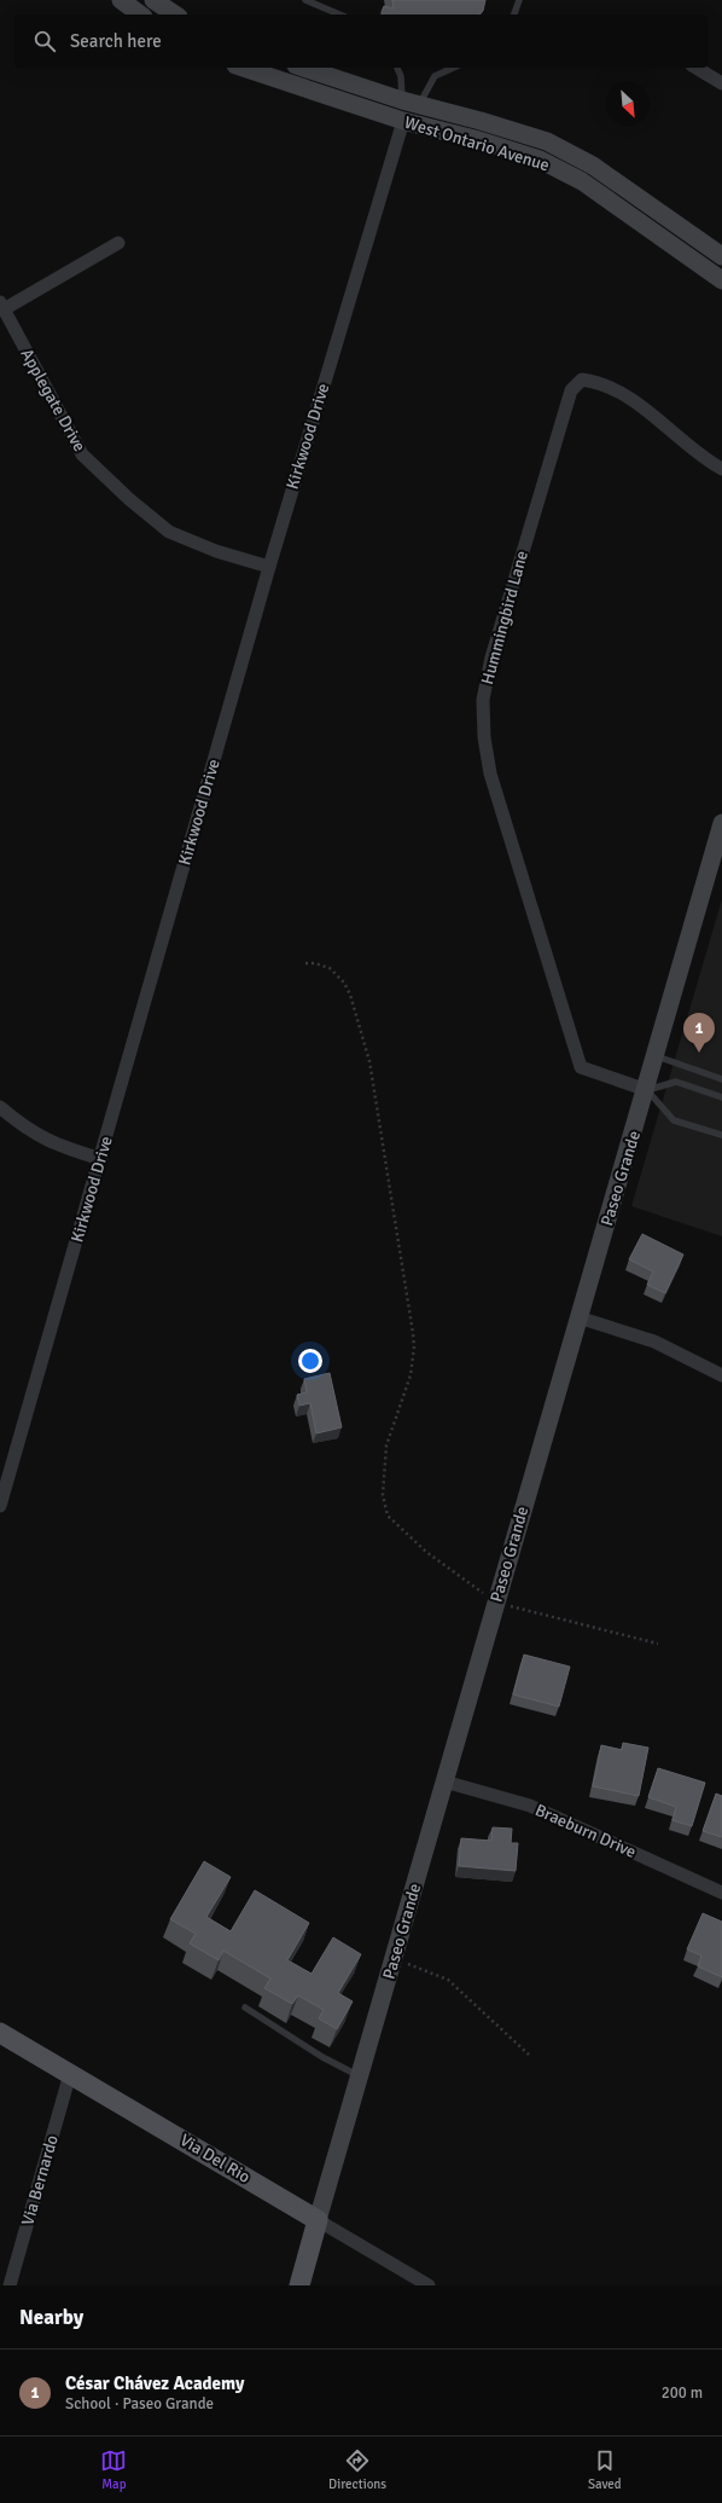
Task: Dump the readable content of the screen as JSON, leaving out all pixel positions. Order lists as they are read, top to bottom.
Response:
{
  "streets": {
    "main road": ["West Ontario Avenue", "Paseo Grande", "Via Del Rio"],
    "street": [
      "Applegate Drive",
      "Kirkwood Drive",
      "Hummingbird Lane",
      "Braeburn Drive",
      "Via Bernardo"
    ]
  },
  "crossings": [
    ["West Ontario Avenue", "Kirkwood Drive"],
    ["Applegate Drive", "Kirkwood Drive"],
    ["Hummingbird Lane", "Paseo Grande"],
    ["Paseo Grande", "Braeburn Drive"],
    ["Paseo Grande", "Via Del Rio"],
    ["Via Del Rio", "Via Bernardo"]
  ],
  "north": "bottom right",
  "page": {
    "search": "Search here",
    "pins": "1",
    "heading": "Nearby",
    "list": [
      {
        "mark": "1",
        "name": "César Chávez Academy",
        "note": "School · Paseo Grande",
        "value": "200 m"
      }
    ],
    "nav": ["Map", "Directions", "Saved"]
  }
}
